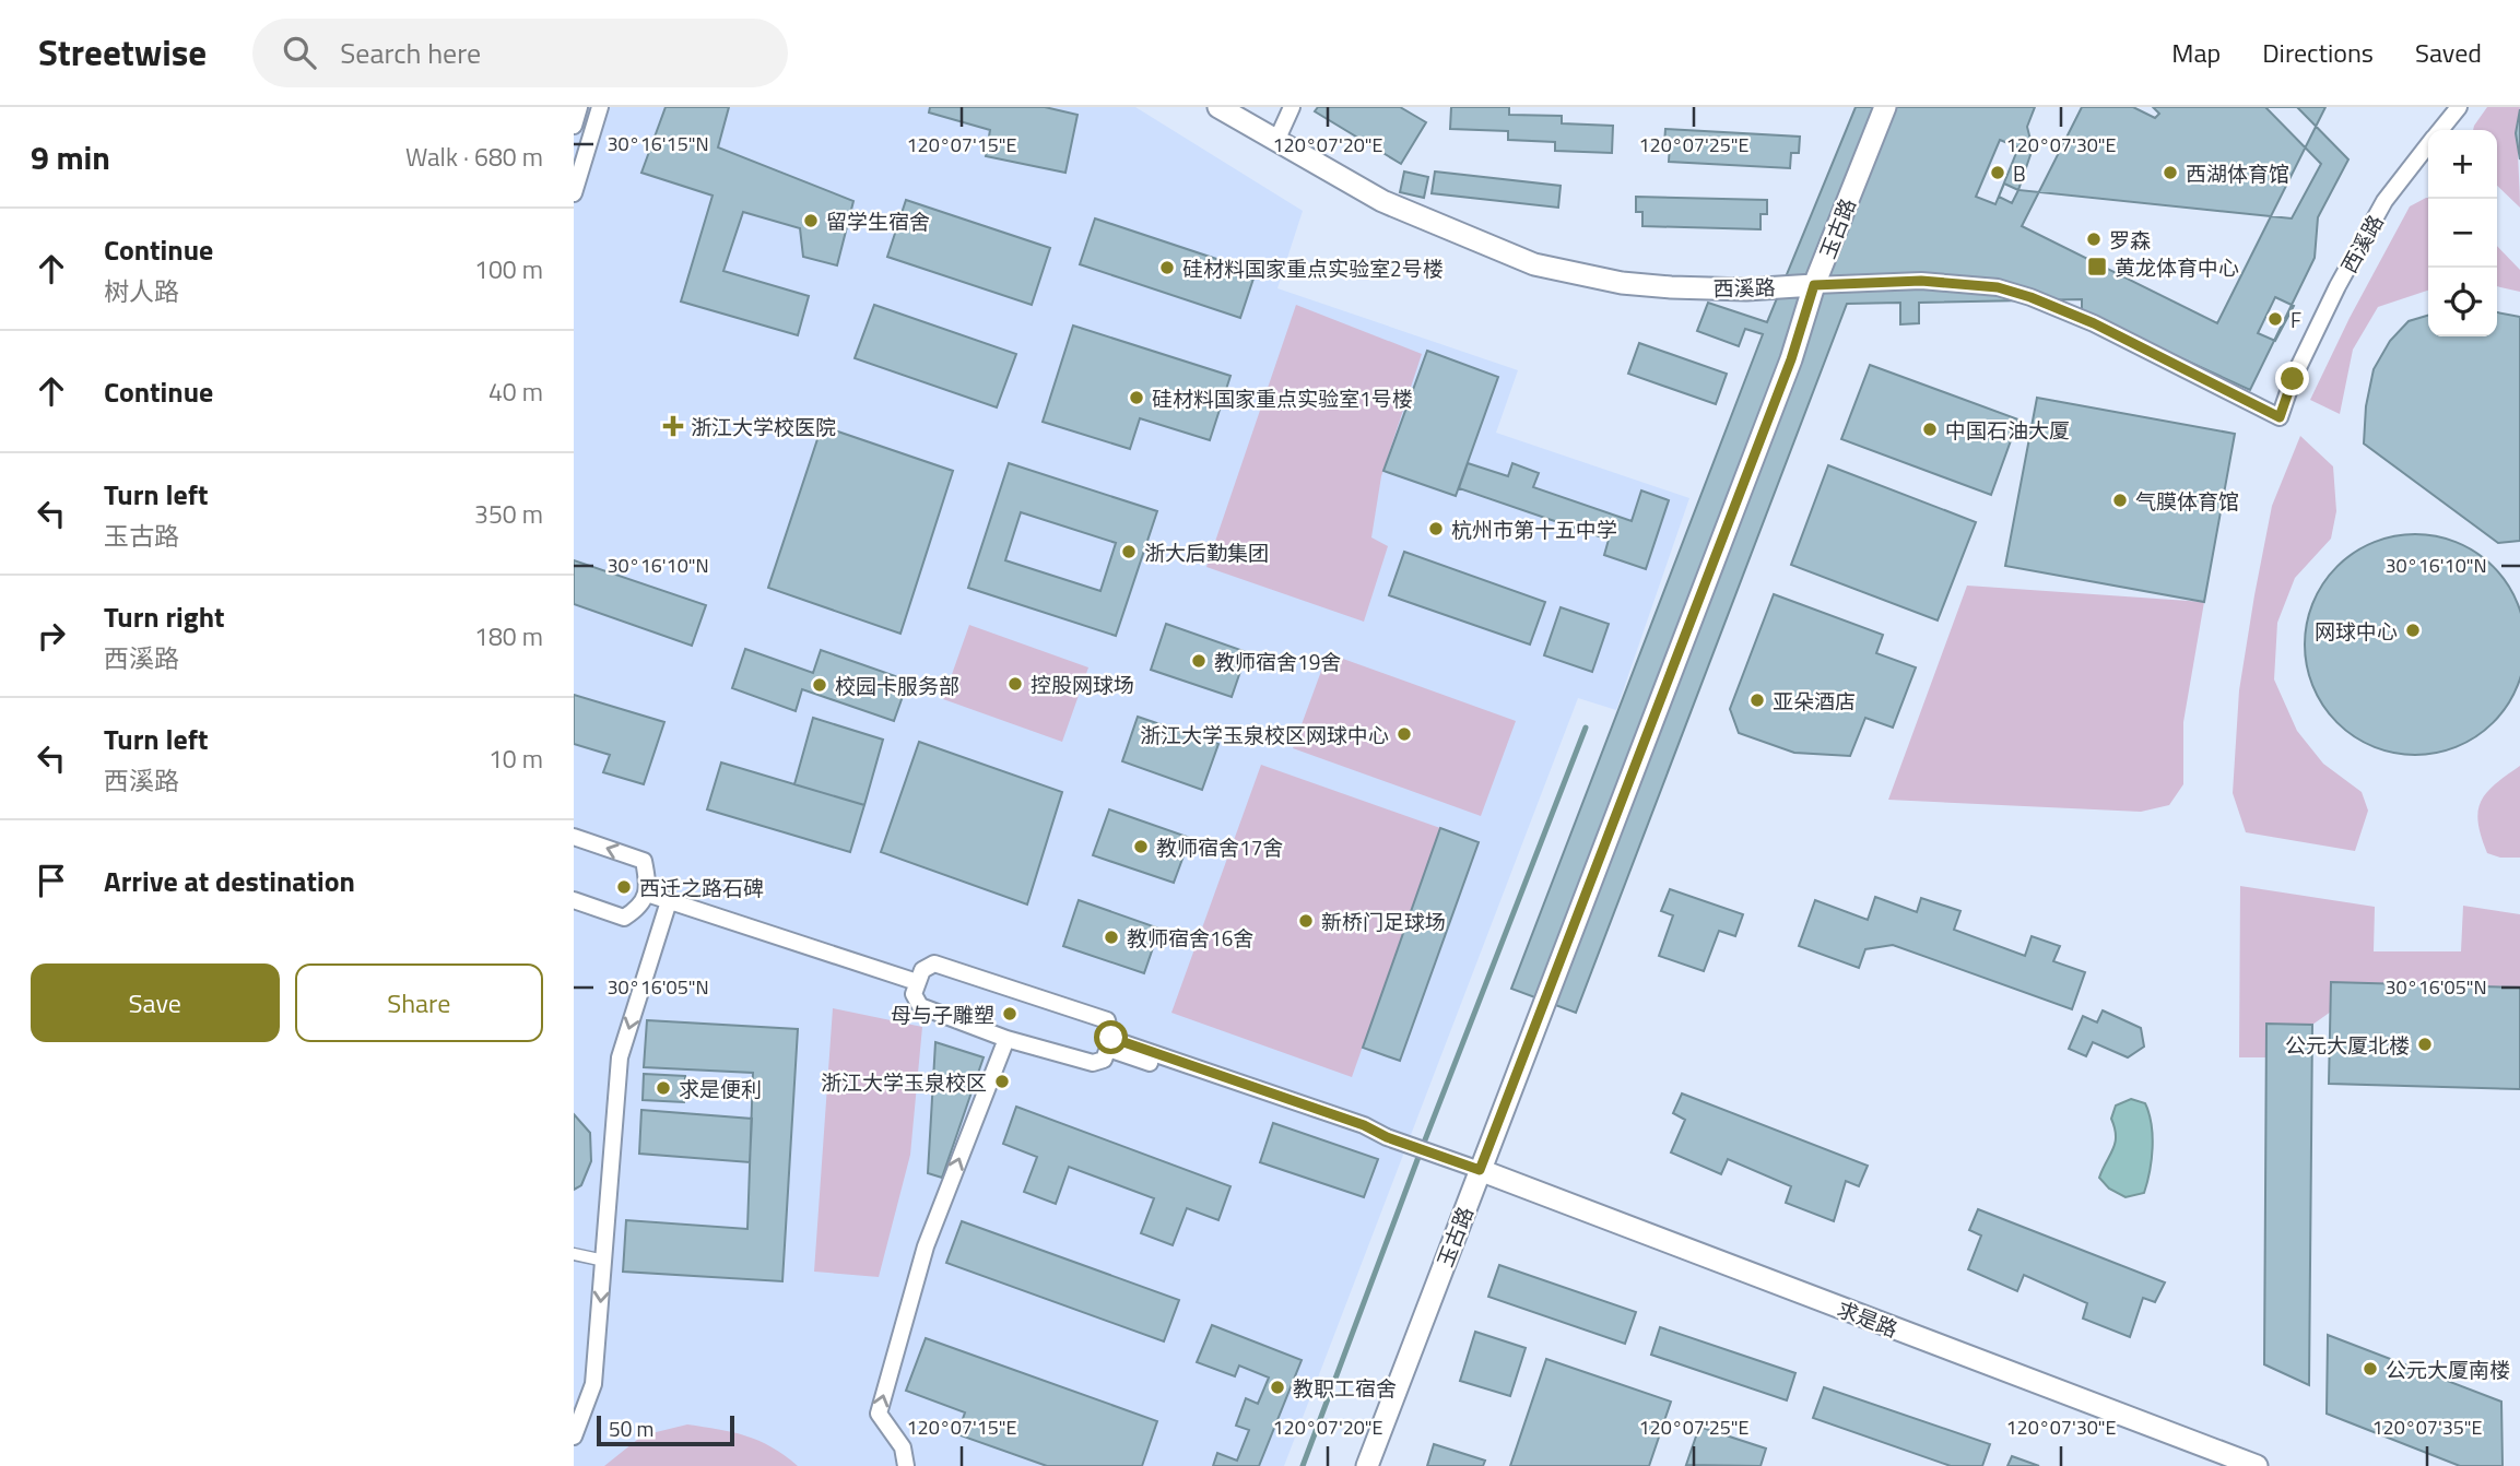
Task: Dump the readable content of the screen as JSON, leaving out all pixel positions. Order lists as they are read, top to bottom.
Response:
{
  "streets": {
    "main road": ["玉古路", "西溪路", "求是路"]
  },
  "crossings": [
    ["玉古路", "西溪路"],
    ["玉古路", "求是路"]
  ],
  "places": {
    "other": [
      "B",
      "西湖体育馆",
      "留学生宿舍",
      "罗森",
      "硅材料国家重点实验室2号楼",
      "F",
      "硅材料国家重点实验室1号楼",
      "中国石油大厦",
      "气膜体育馆",
      "杭州市第十五中学",
      "浙大后勤集团",
      "网球中心",
      "教师宿舍19舍",
      "控股网球场",
      "校园卡服务部",
      "亚朵酒店",
      "浙江大学玉泉校区网球中心",
      "教师宿舍17舍",
      "西迁之路石碑",
      "新桥门足球场",
      "教师宿舍16舍",
      "母与子雕塑",
      "公元大厦北楼",
      "浙江大学玉泉校区",
      "求是便利",
      "公元大厦南楼",
      "教职工宿舍"
    ],
    "transit": ["黄龙体育中心"],
    "health": ["浙江大学校医院"]
  },
  "scale_bar": "50 m",
  "page": {
    "header": "Streetwise",
    "search": "Search here",
    "nav": ["Map", "Directions", "Saved"],
    "heading": ["9 min", "Walk · 680 m"],
    "map_buttons": ["+", "−"],
    "list": [
      ["Continue", "树人路", "100 m"],
      ["Continue", "40 m"],
      ["Turn left", "玉古路", "350 m"],
      ["Turn right", "西溪路", "180 m"],
      ["Turn left", "西溪路", "10 m"],
      "Arrive at destination"
    ],
    "buttons": ["Save", "Share"],
    "scale": "50 m"
  },
  "coordinates": [
    "30°16'15\"N",
    "120°07'15\"E",
    "120°07'20\"E",
    "120°07'25\"E",
    "120°07'30\"E",
    "30°16'10\"N",
    "30°16'05\"N",
    "120°07'35\"E"
  ]
}
